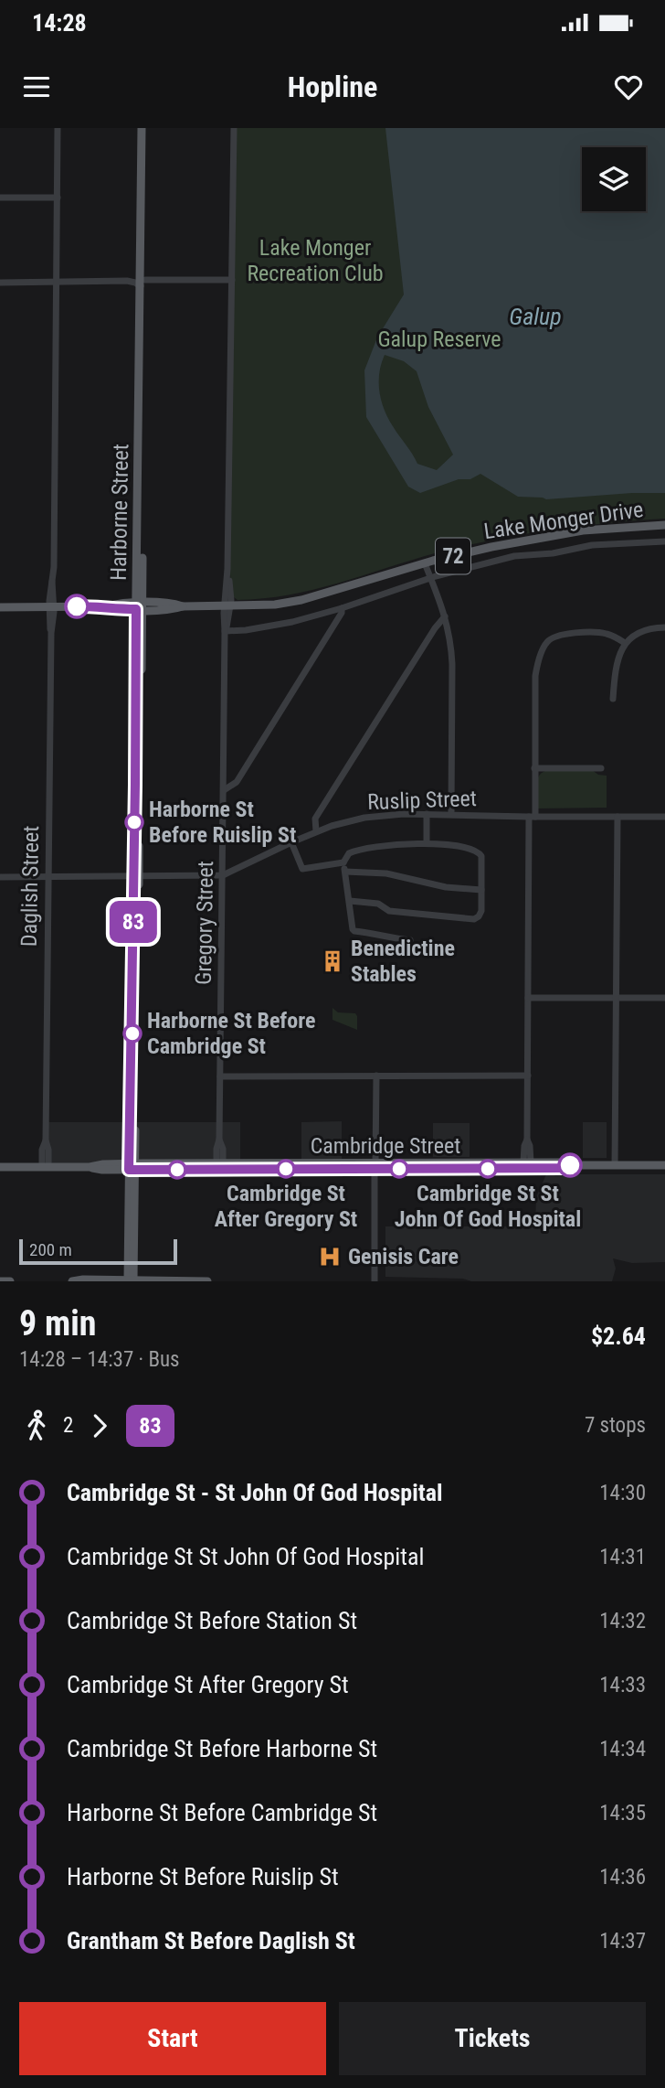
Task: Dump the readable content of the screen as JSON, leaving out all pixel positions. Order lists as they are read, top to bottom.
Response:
{
  "streets": {
    "main road": [
      "Harborne Street",
      "Lake Monger Drive",
      "72",
      "Cambridge Street"
    ],
    "street": ["Ruslip Street", "Daglish Street", "Gregory Street"]
  },
  "crossings": [
    ["Harborne Street", "72"],
    ["Harborne Street", "Ruslip Street"],
    ["Harborne Street", "Cambridge Street"],
    ["Lake Monger Drive", "72"],
    ["Lake Monger Drive", "Gregory Street"],
    ["72", "Daglish Street"],
    ["72", "Gregory Street"],
    ["Ruslip Street", "Daglish Street"],
    ["Ruslip Street", "Gregory Street"],
    ["Daglish Street", "Cambridge Street"],
    ["Gregory Street", "Cambridge Street"]
  ],
  "water": ["Galup"],
  "parks": ["Lake Monger Recreation Club", "Galup Reserve"],
  "places": {
    "other": [
      "Harborne St Before Ruislip St",
      "Harborne St Before Cambridge St",
      "Cambridge St After Gregory St",
      "Cambridge St St John Of God Hospital"
    ],
    "building": ["Benedictine Stables"],
    "hospital": ["Genisis Care"]
  },
  "lines": ["bus line 83"],
  "scale_bar": "200 m",
  "page": {
    "status": "14:28",
    "header": "Hopline",
    "on_map": "83",
    "scale": "200 m",
    "heading": ["9 min", "14:28 – 14:37 · Bus", "$2.64"],
    "legs": ["2", "83", "7 stops"],
    "list": [
      {
        "name": "Cambridge St - St John Of God Hospital",
        "value": "14:30"
      },
      {
        "name": "Cambridge St St John Of God Hospital",
        "value": "14:31"
      },
      {
        "name": "Cambridge St Before Station St",
        "value": "14:32"
      },
      {
        "name": "Cambridge St After Gregory St",
        "value": "14:33"
      },
      {
        "name": "Cambridge St Before Harborne St",
        "value": "14:34"
      },
      {
        "name": "Harborne St Before Cambridge St",
        "value": "14:35"
      },
      {
        "name": "Harborne St Before Ruislip St",
        "value": "14:36"
      },
      {
        "name": "Grantham St Before Daglish St",
        "value": "14:37"
      }
    ],
    "buttons": ["Start", "Tickets"]
  }
}
